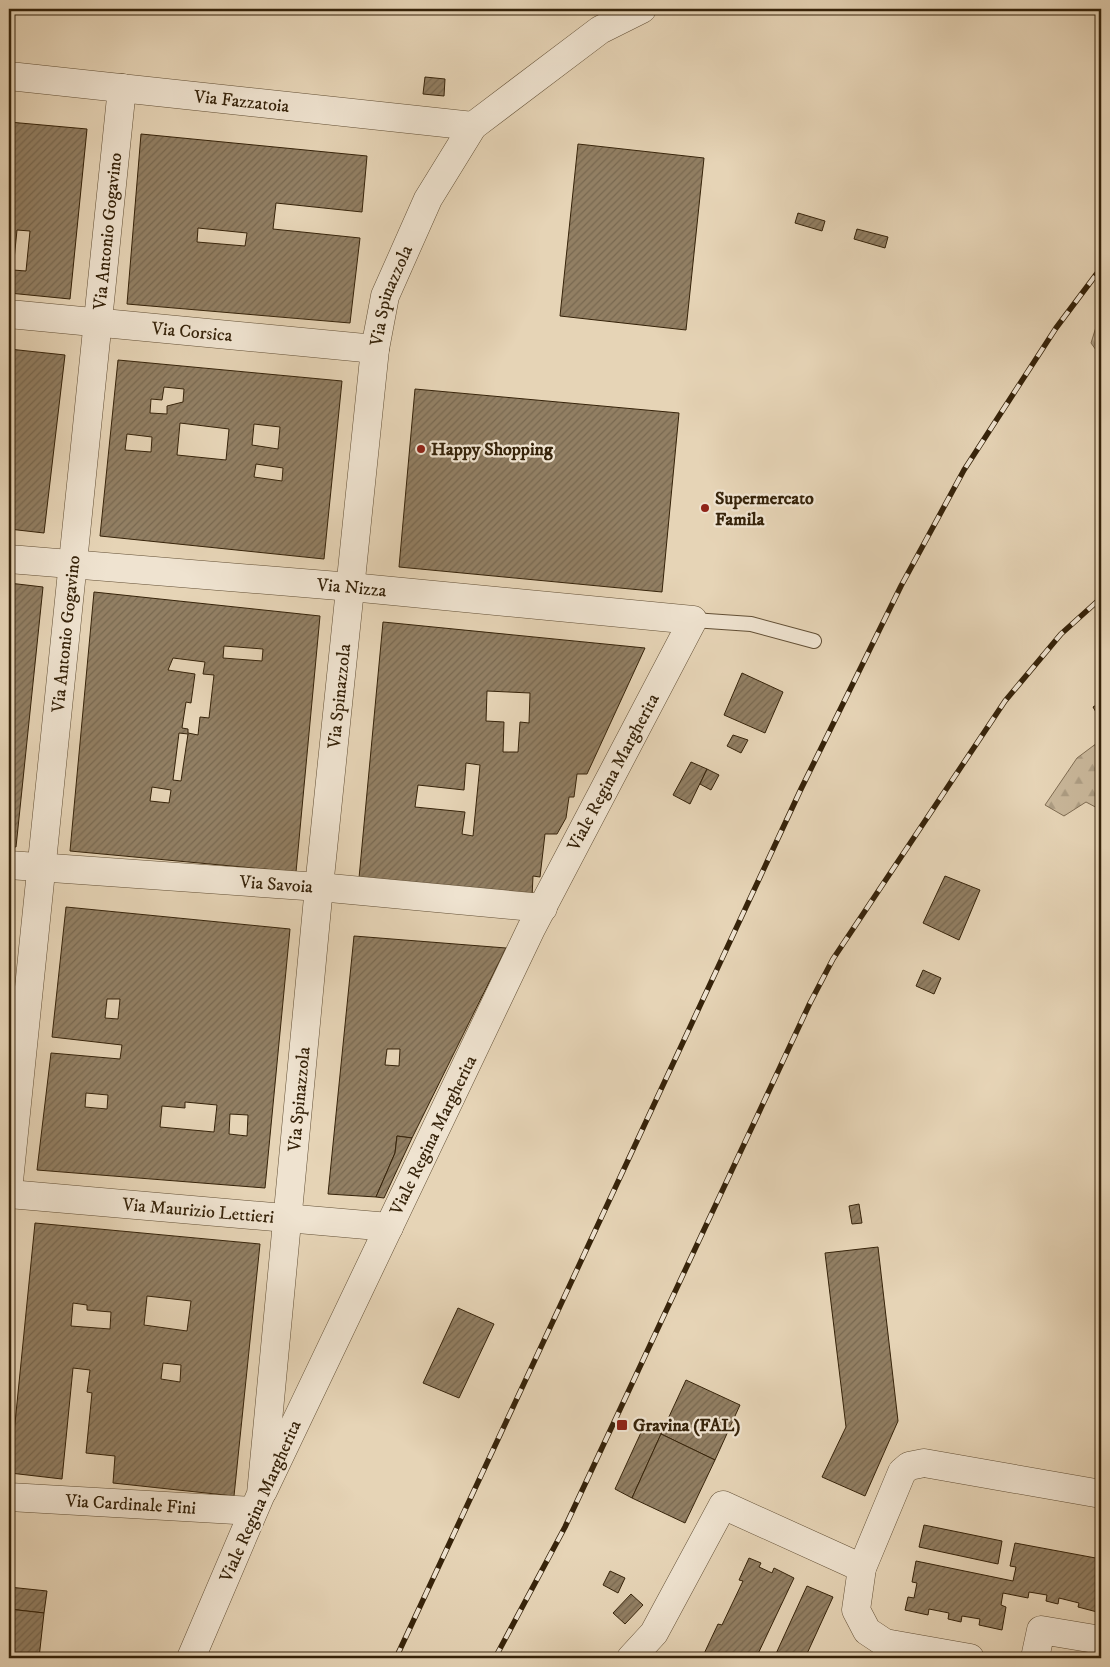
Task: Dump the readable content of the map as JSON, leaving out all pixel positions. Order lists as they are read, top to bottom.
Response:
{
  "streets": {
    "street": [
      "Via Fazzatoia",
      "Via Antonio Gogavino",
      "Via Spinazzola",
      "Via Corsica",
      "Via Nizza",
      "Viale Regina Margherita",
      "Via Savoia",
      "Via Maurizio Lettieri",
      "Via Cardinale Fini"
    ]
  },
  "crossings": [
    ["Via Fazzatoia", "Via Antonio Gogavino"],
    ["Via Fazzatoia", "Via Spinazzola"],
    ["Via Antonio Gogavino", "Via Corsica"],
    ["Via Antonio Gogavino", "Via Nizza"],
    ["Via Antonio Gogavino", "Via Savoia"],
    ["Via Spinazzola", "Via Corsica"],
    ["Via Spinazzola", "Via Nizza"],
    ["Via Spinazzola", "Viale Regina Margherita"],
    ["Via Spinazzola", "Via Savoia"],
    ["Via Spinazzola", "Via Maurizio Lettieri"],
    ["Via Spinazzola", "Via Cardinale Fini"],
    ["Via Nizza", "Viale Regina Margherita"],
    ["Viale Regina Margherita", "Via Savoia"],
    ["Viale Regina Margherita", "Via Maurizio Lettieri"],
    ["Viale Regina Margherita", "Via Cardinale Fini"]
  ],
  "places": {
    "other": ["Happy Shopping", "Supermercato Famila"],
    "transit": ["Gravina (FAL)"]
  }
}
